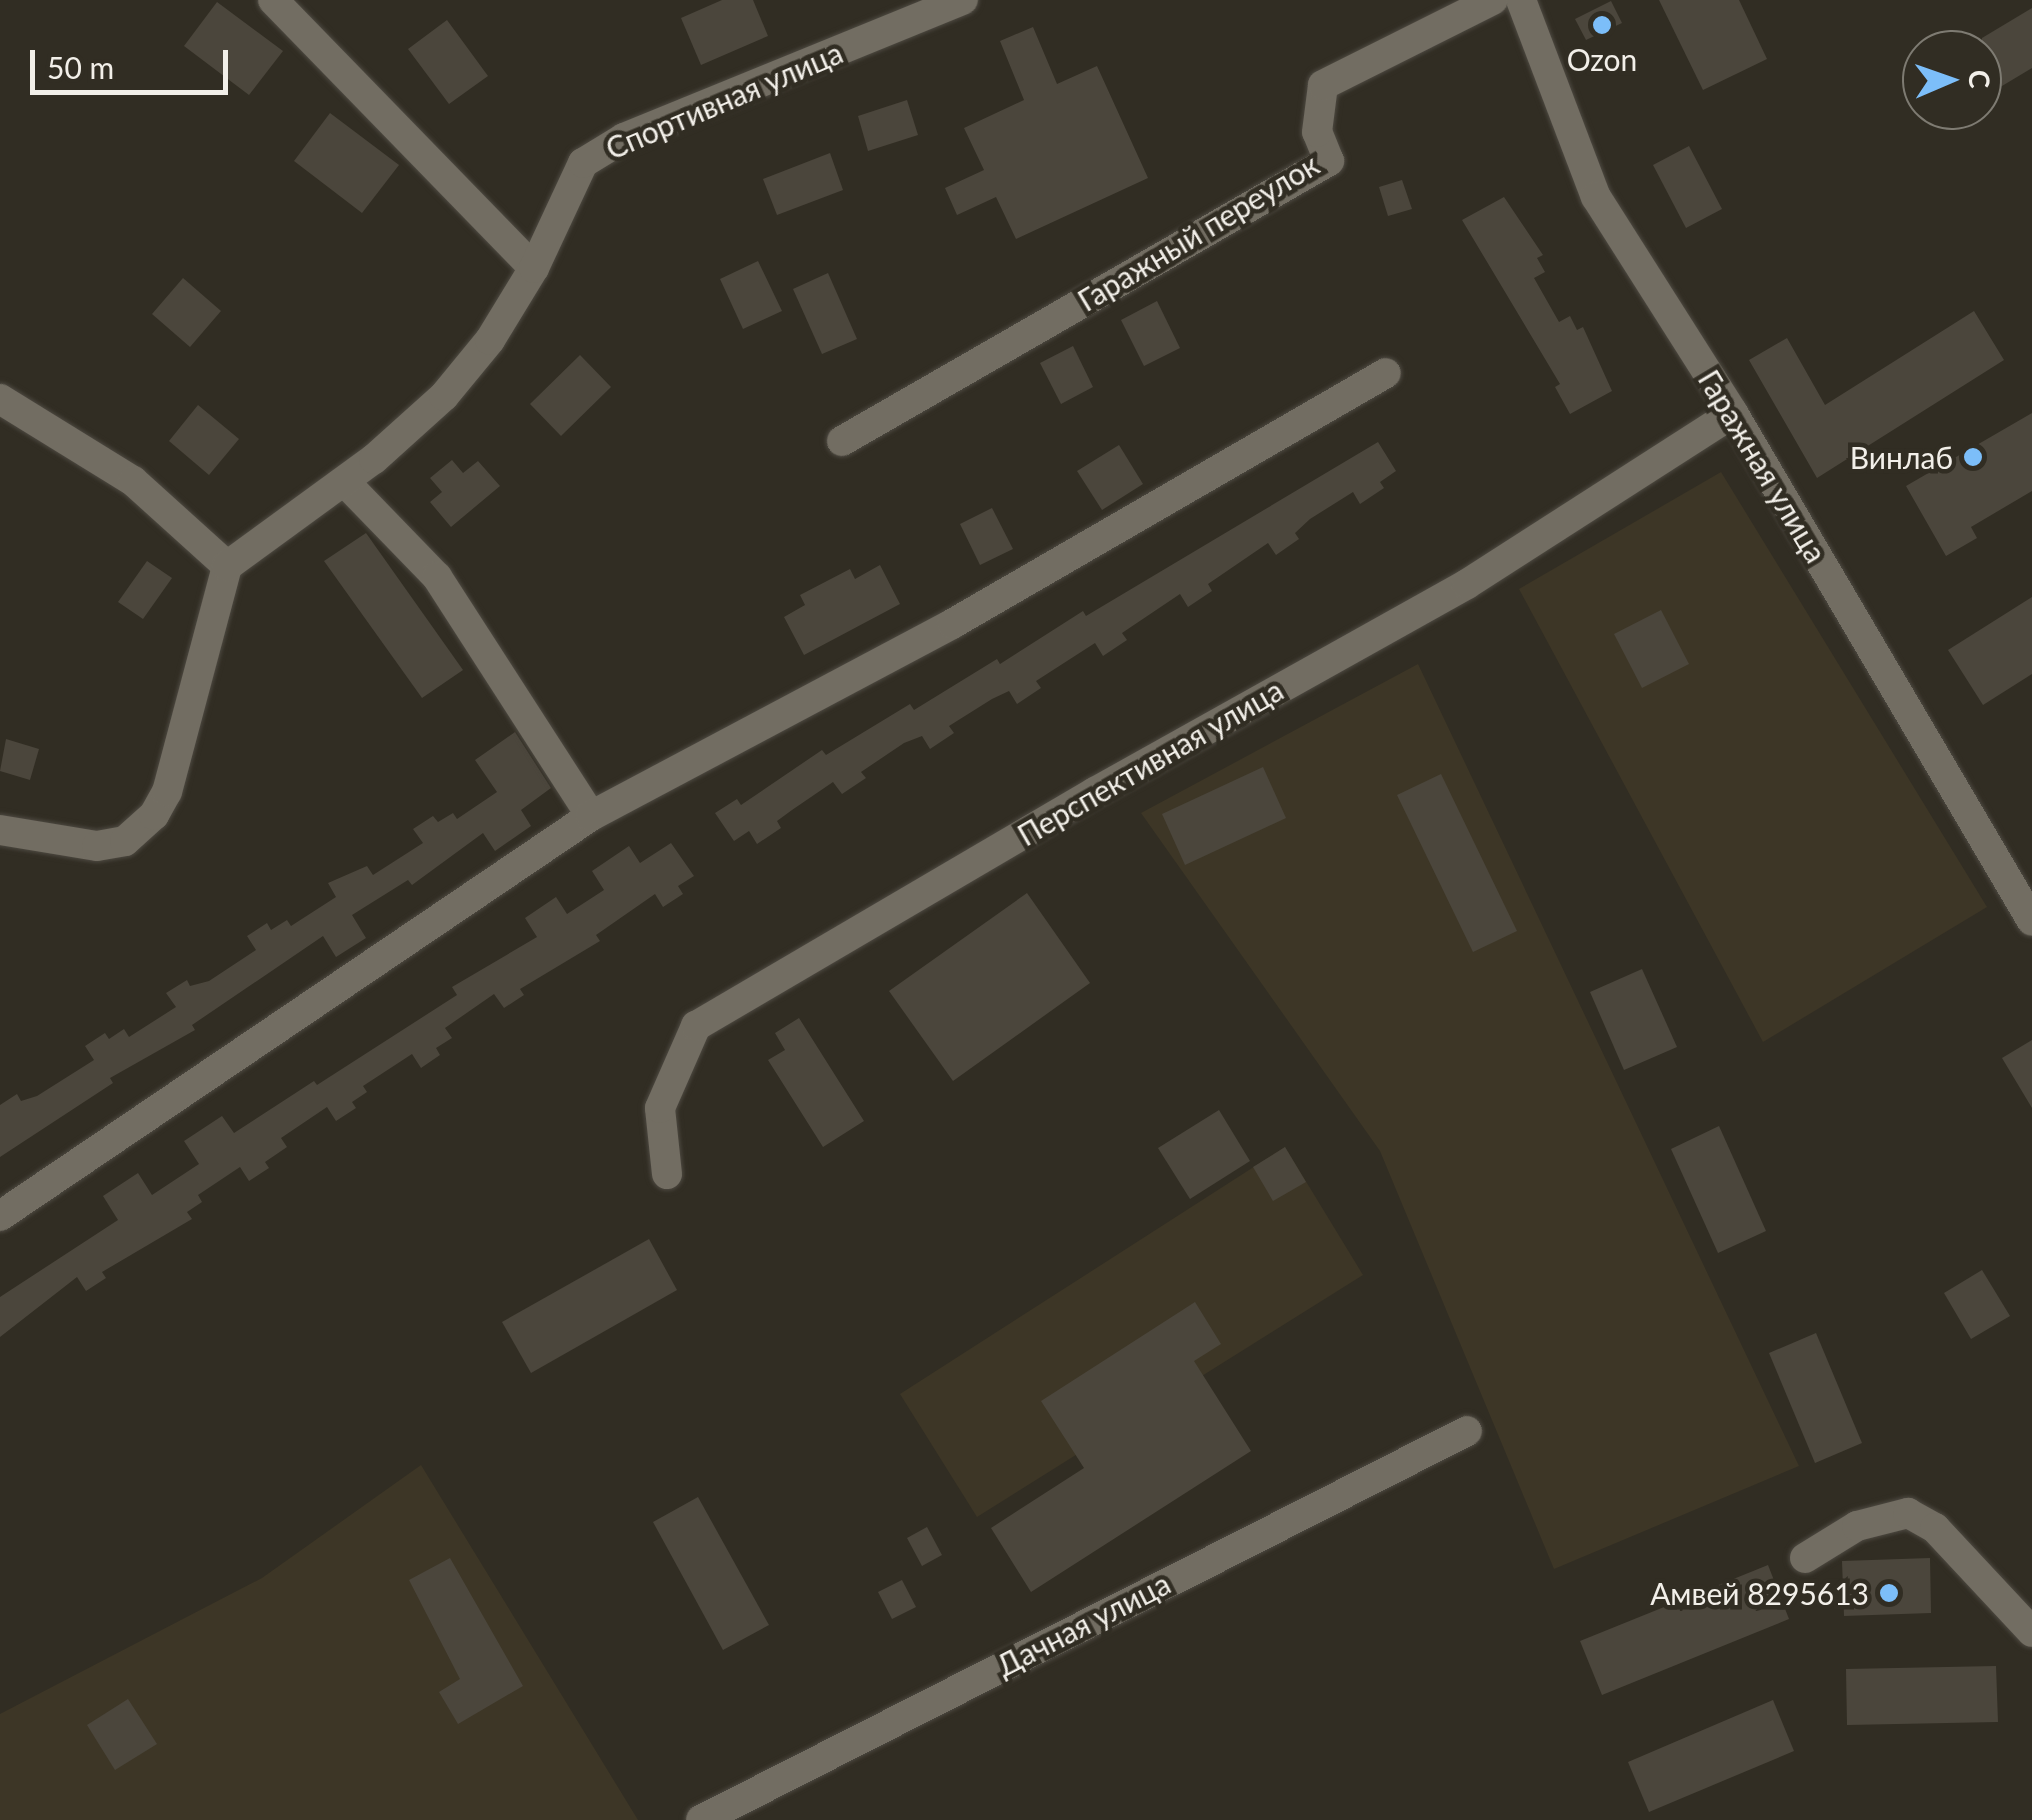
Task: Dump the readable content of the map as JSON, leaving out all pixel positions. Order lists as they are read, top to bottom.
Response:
{
  "streets": {
    "street": [
      "Спортивная улица",
      "Гаражный переулок",
      "Гаражная улица",
      "Перспективная улица",
      "Дачная улица"
    ]
  },
  "crossings": [
    ["Гаражная улица", "Перспективная улица"]
  ],
  "places": ["Ozon", "Винлаб", "Амвей 8295613"],
  "scale_bar": "50 m",
  "north": "right"
}
